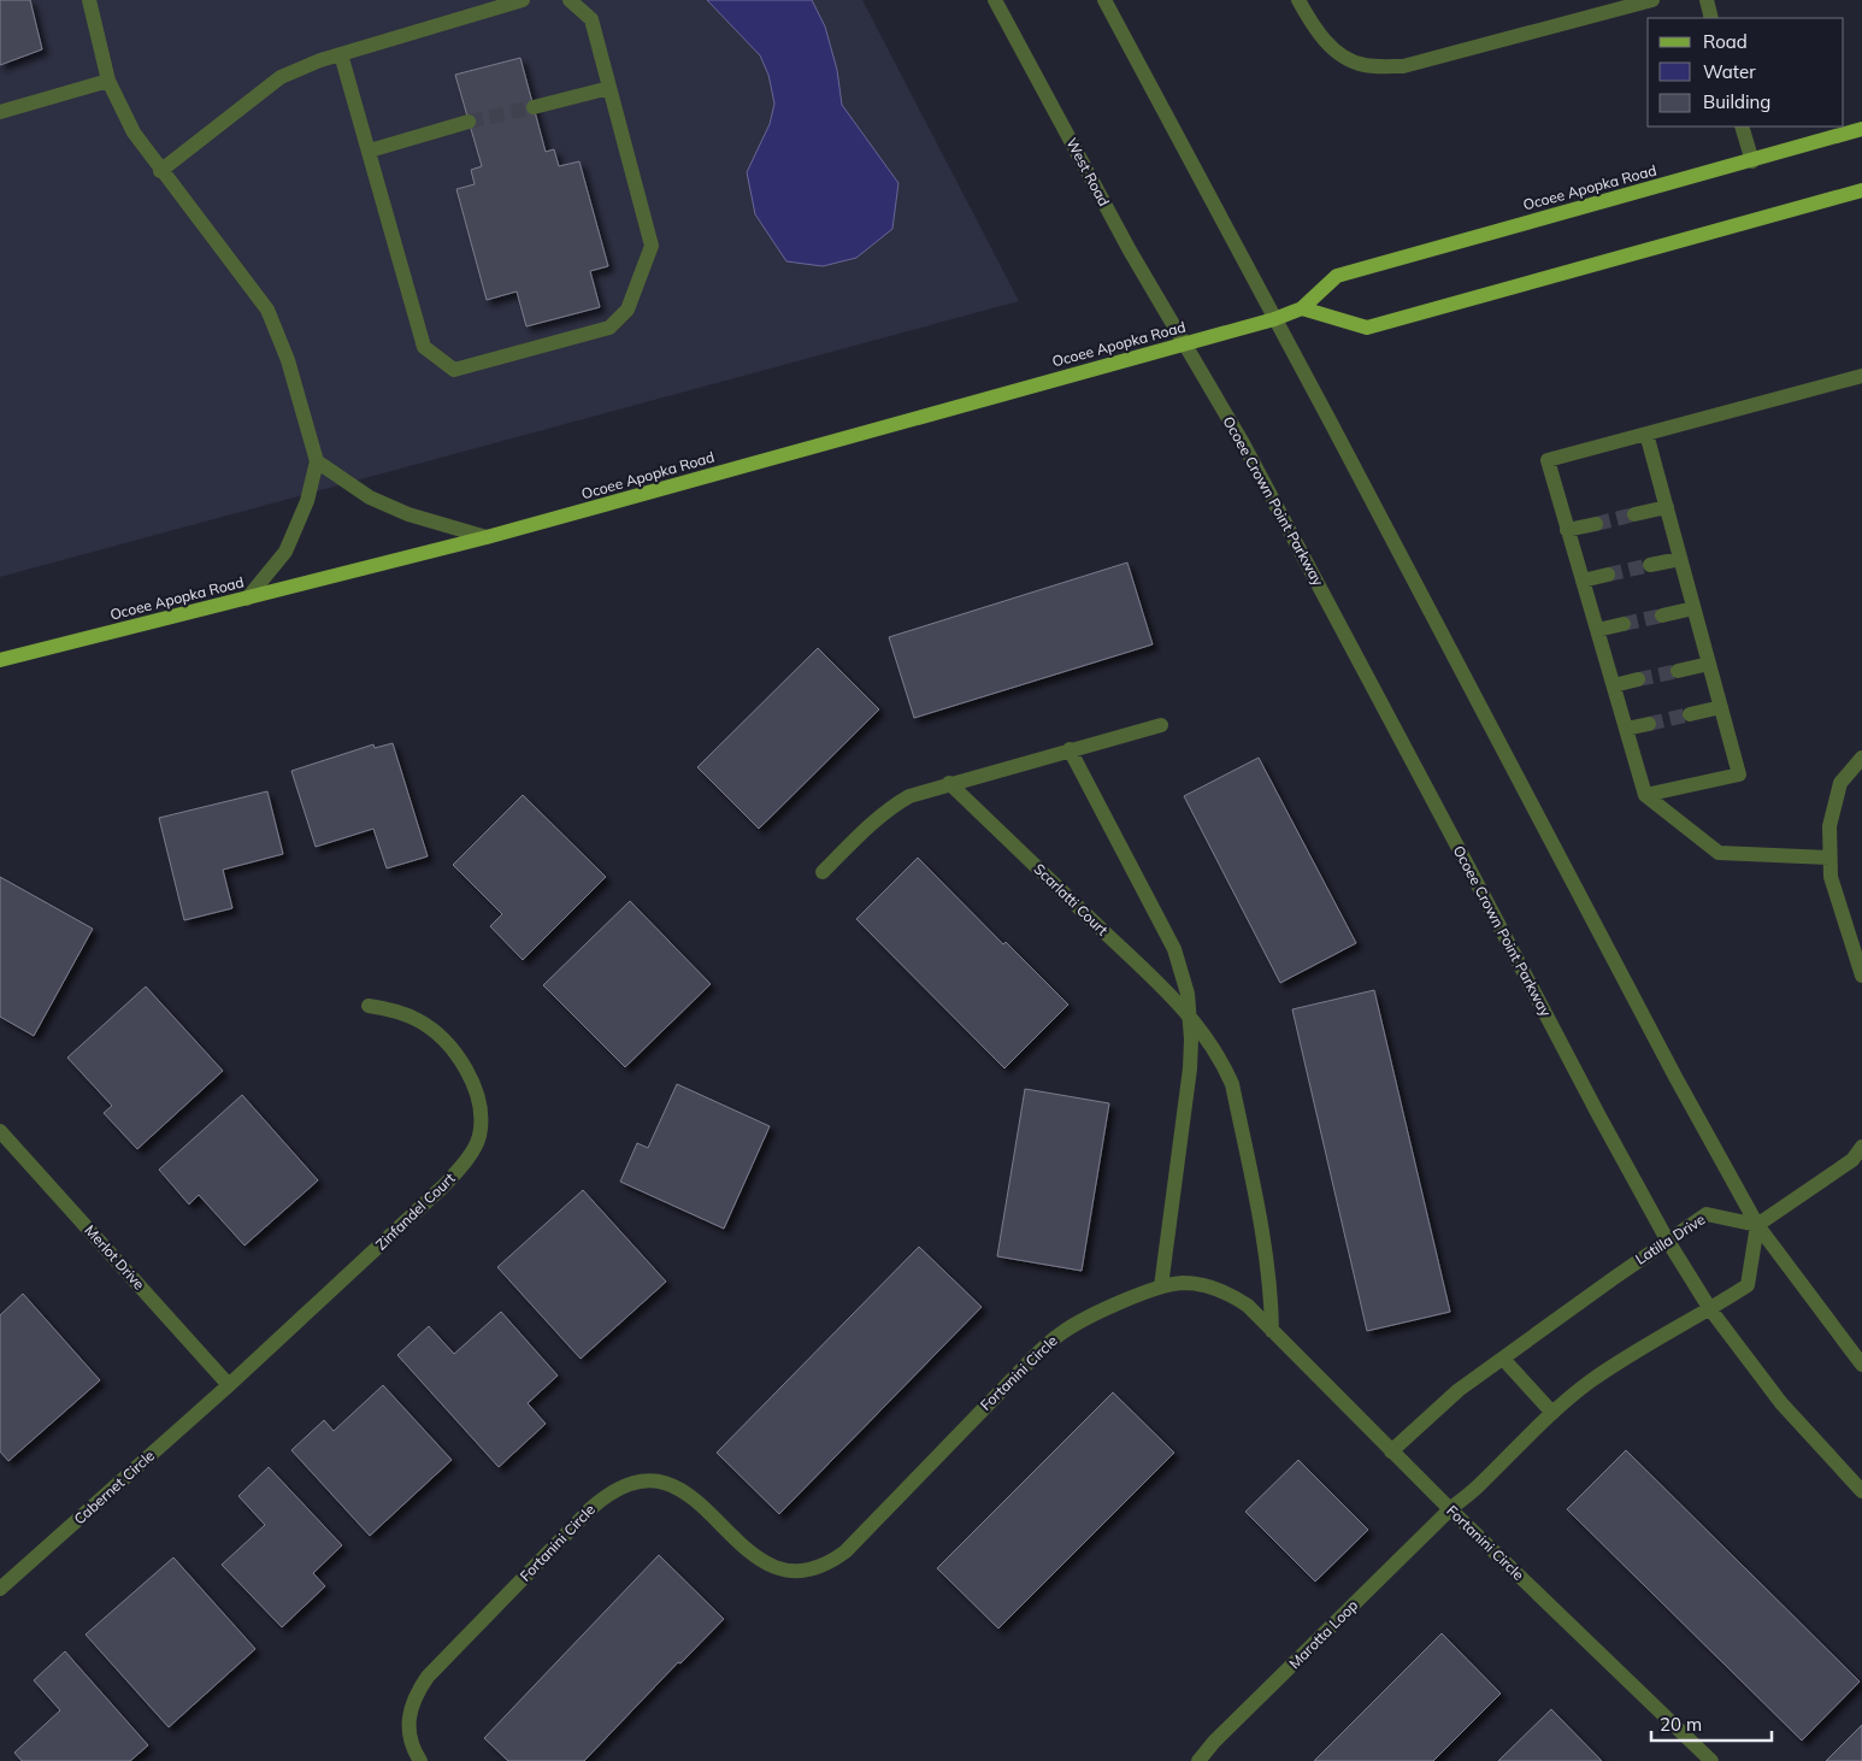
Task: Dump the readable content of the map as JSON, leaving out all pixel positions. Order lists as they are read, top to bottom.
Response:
{
  "streets": {
    "main road": ["Ocoee Apopka Road"],
    "street": [
      "West Road",
      "Ocoee Crown Point Parkway",
      "Scarlatti Court",
      "Zinfandel Court",
      "Latilla Drive",
      "Merlot Drive",
      "Fortanini Circle",
      "Cabernet Circle",
      "Marotta Loop"
    ]
  },
  "crossings": [
    ["West Road", "Ocoee Apopka Road"],
    ["West Road", "Ocoee Crown Point Parkway"],
    ["Ocoee Apopka Road", "Ocoee Crown Point Parkway"],
    ["Ocoee Crown Point Parkway", "Latilla Drive"],
    ["Scarlatti Court", "Fortanini Circle"],
    ["Zinfandel Court", "Merlot Drive"],
    ["Zinfandel Court", "Cabernet Circle"],
    ["Latilla Drive", "Fortanini Circle"],
    ["Merlot Drive", "Cabernet Circle"],
    ["Fortanini Circle", "Marotta Loop"]
  ],
  "legend": ["Road", "Water", "Building"],
  "scale_bar": "20 m"
}
